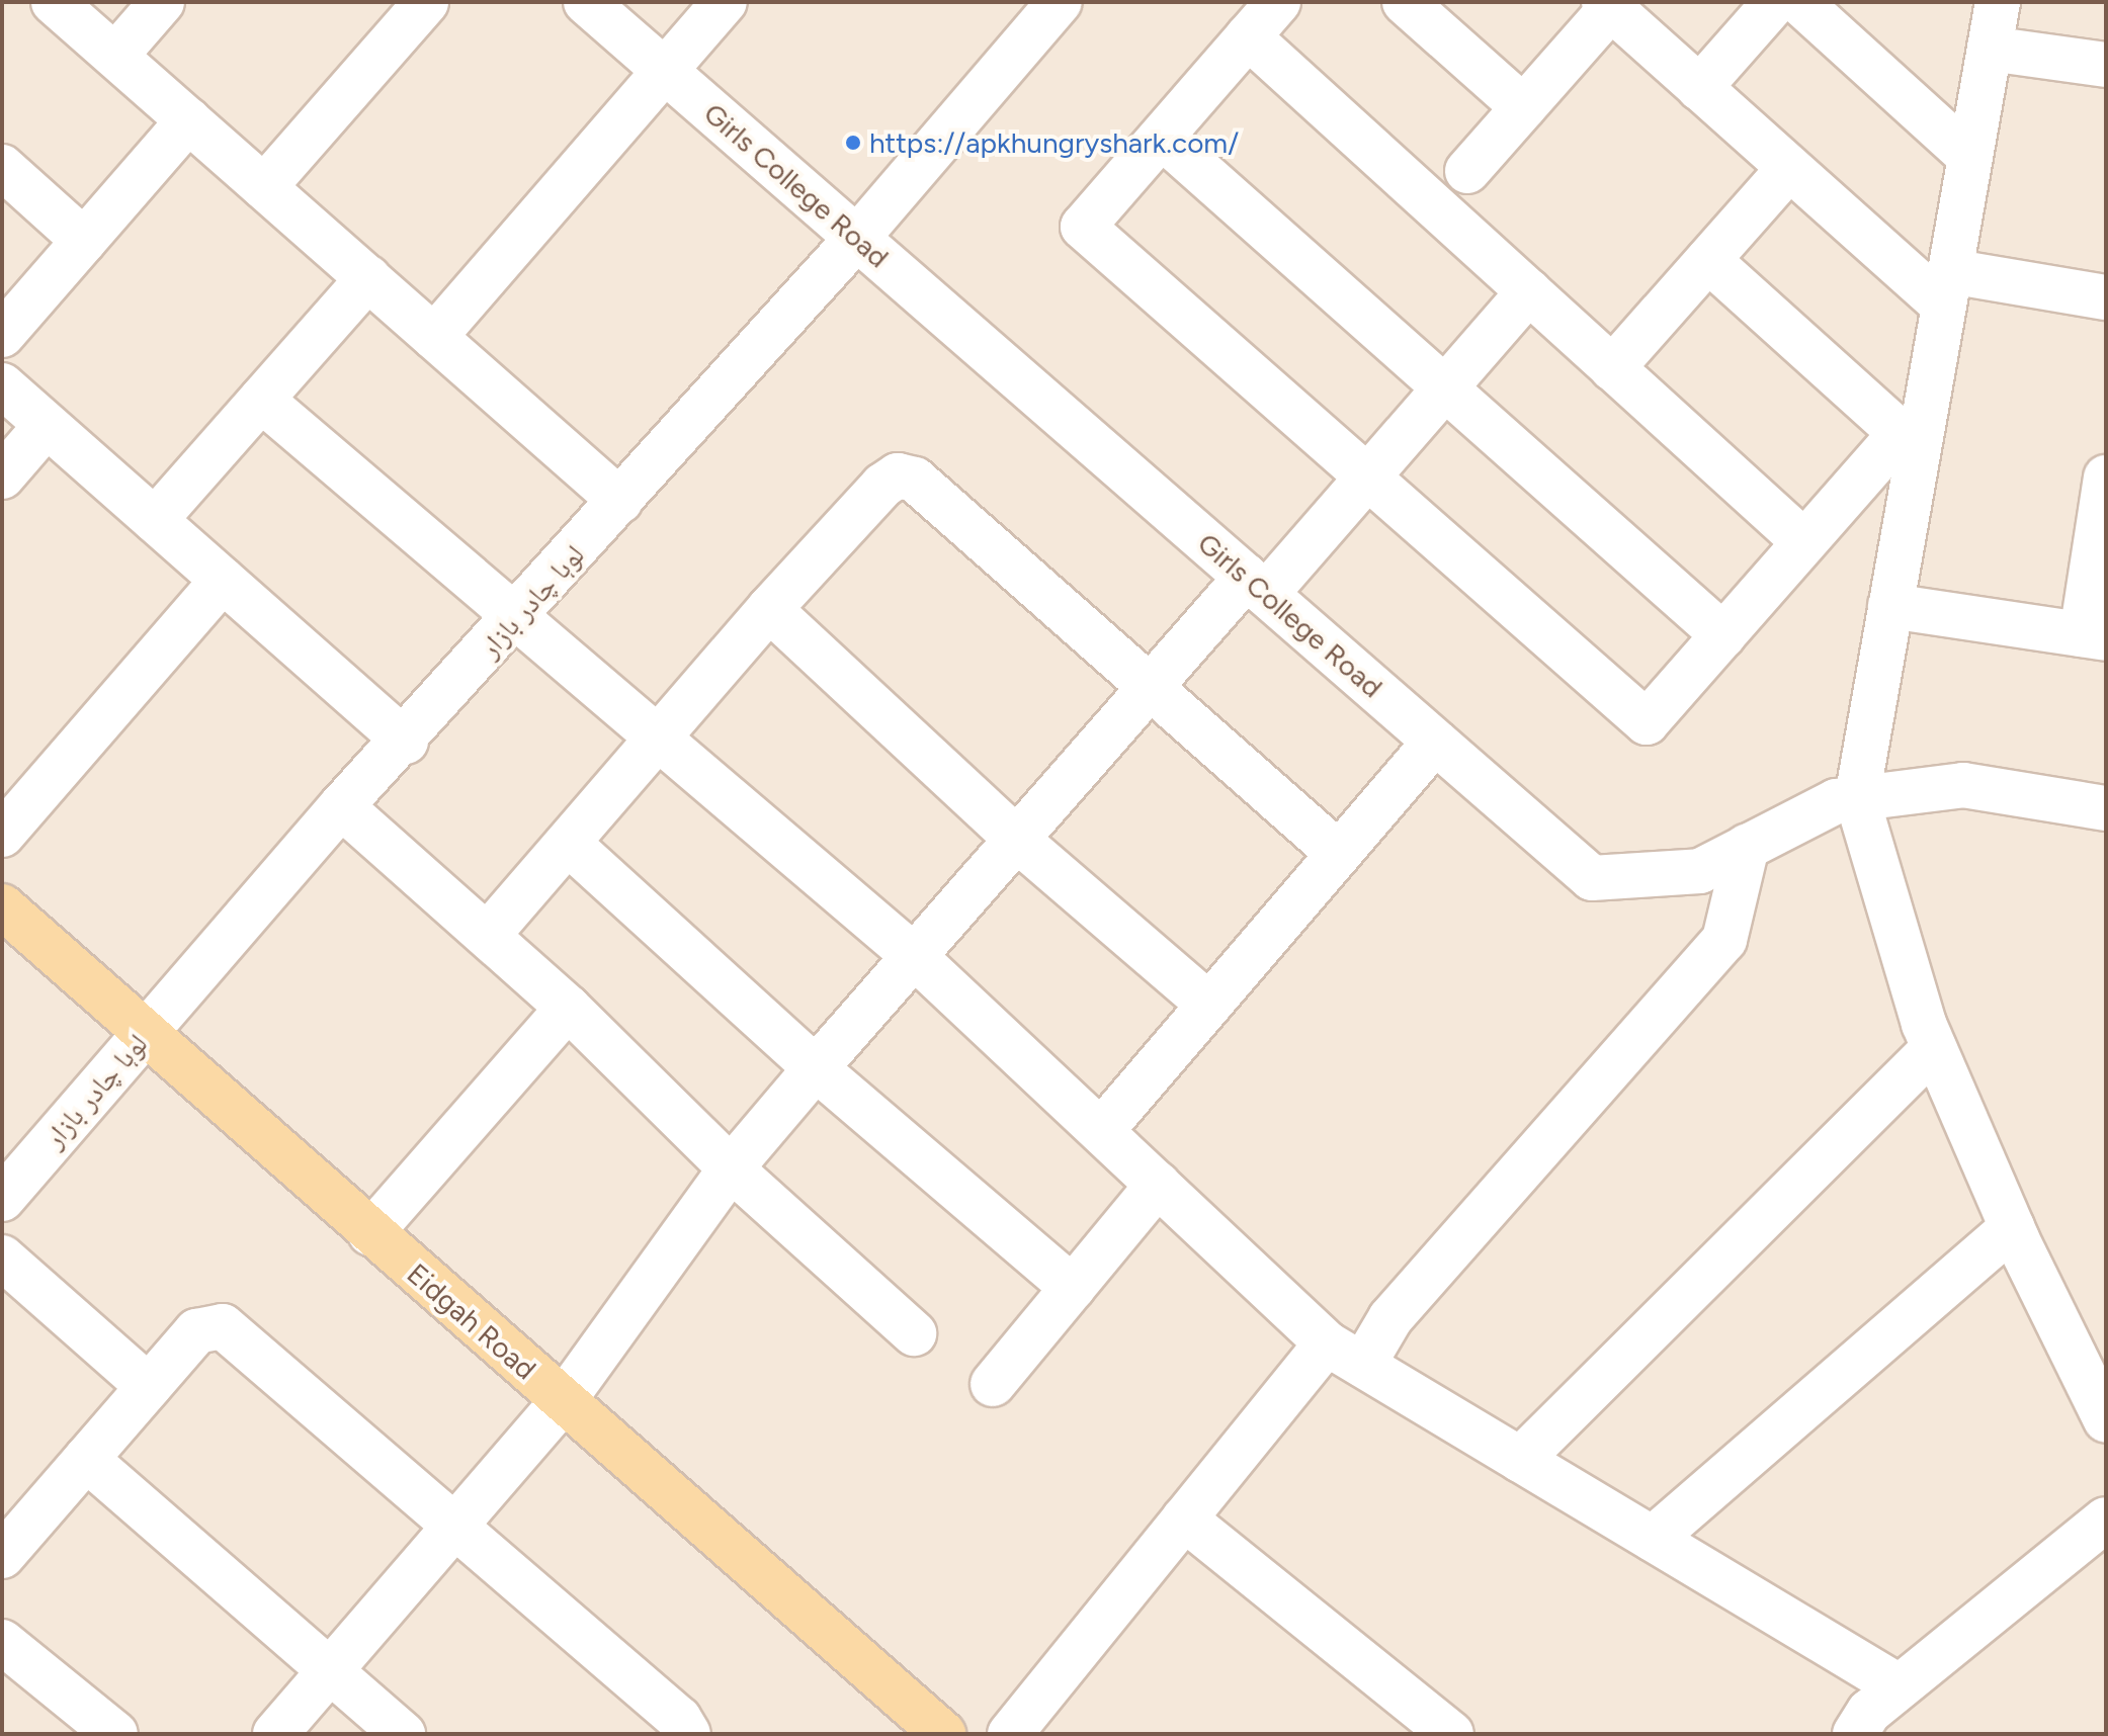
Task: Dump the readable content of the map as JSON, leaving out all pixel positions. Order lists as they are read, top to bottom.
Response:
{
  "streets": {
    "main road": ["Eidgah Road"],
    "street": ["Girls College Road", "لوہا چادر بازار"]
  },
  "crossings": [
    ["Girls College Road", "لوہا چادر بازار"],
    ["لوہا چادر بازار", "Eidgah Road"]
  ],
  "places": ["https://apkhungryshark.com/"]
}
